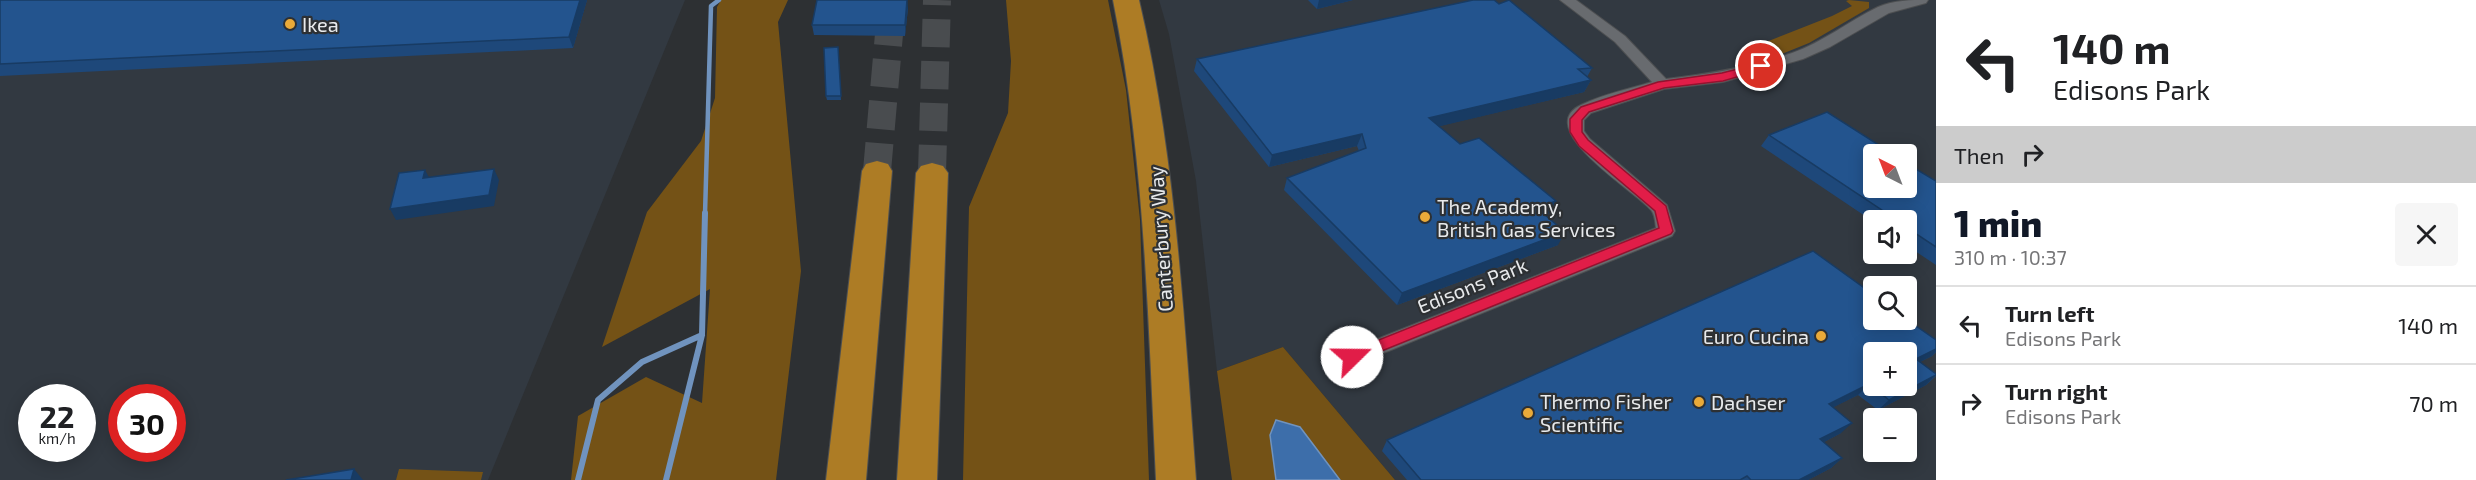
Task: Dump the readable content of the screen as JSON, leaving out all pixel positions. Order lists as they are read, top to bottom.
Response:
{
  "streets": {
    "highway": ["Canterbury Way"],
    "street": ["Edisons Park"]
  },
  "places": [
    "Ikea",
    "The Academy, British Gas Services",
    "Euro Cucina",
    "Dachser",
    "Thermo Fisher Scientific"
  ],
  "north": "top left",
  "page": {
    "turn": ["140 m", "Edisons Park"],
    "then": "Then",
    "map_buttons": ["+", "−"],
    "heading": ["1 min", "310 m · 10:37"],
    "list": [
      {
        "name": "Turn left",
        "note": "Edisons Park",
        "value": "140 m"
      },
      {
        "name": "Turn right",
        "note": "Edisons Park",
        "value": "70 m"
      }
    ],
    "speed": "22 km/h",
    "limit": "30"
  }
}
